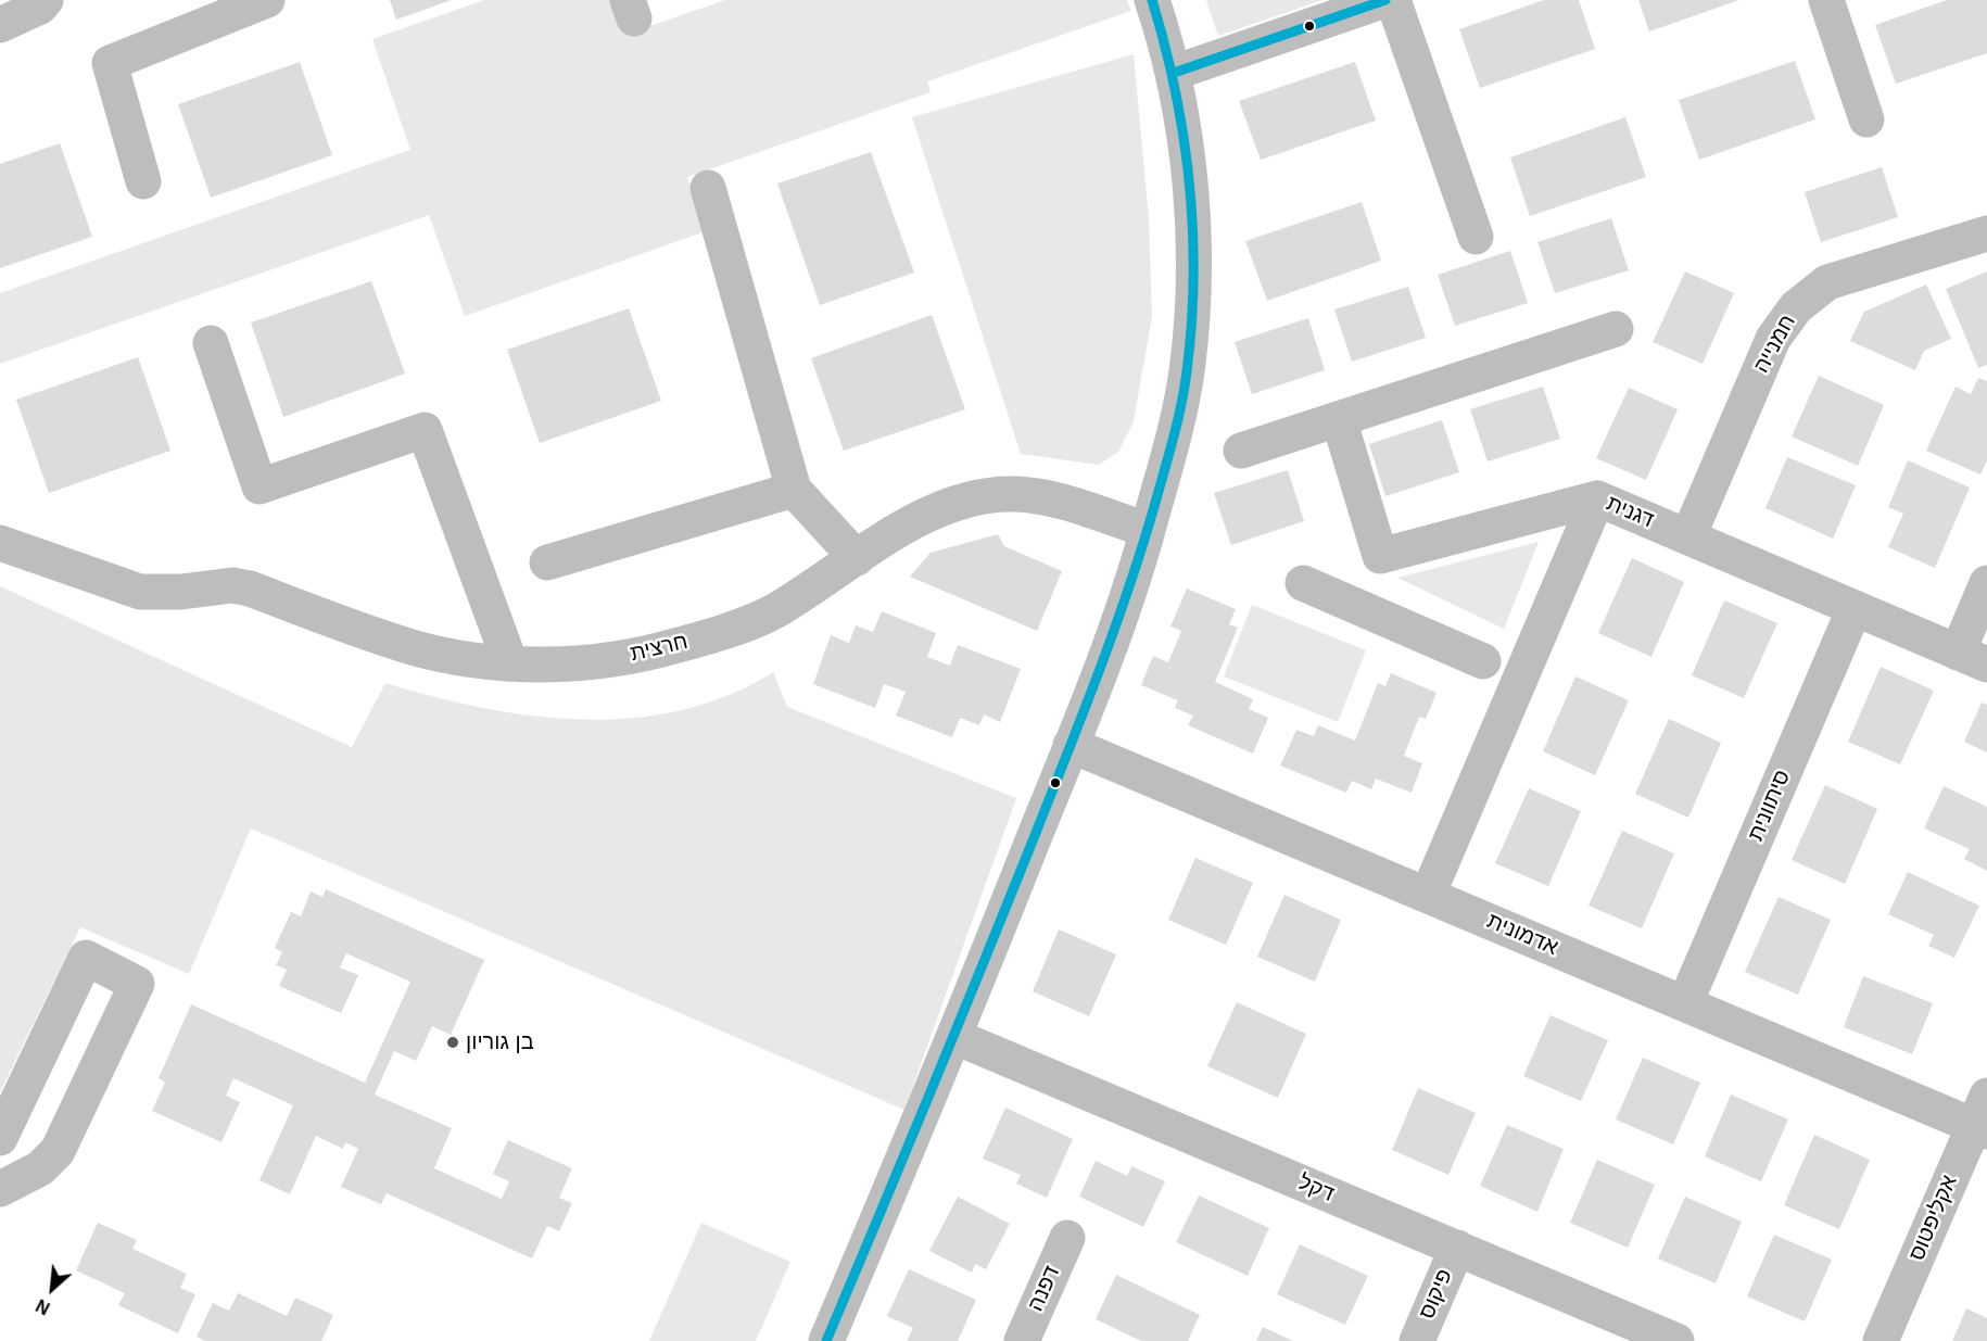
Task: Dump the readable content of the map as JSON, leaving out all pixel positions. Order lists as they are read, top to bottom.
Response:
{
  "streets": {
    "street": [
      "חמנייה",
      "דגנית",
      "חרצית",
      "סיתוונית",
      "אדמונית",
      "דקל",
      "אקליפטוס",
      "דפנה",
      "פיקוס"
    ]
  },
  "crossings": [
    ["חמנייה", "דגנית"],
    ["דגנית", "סיתוונית"],
    ["דגנית", "אדמונית"],
    ["סיתוונית", "אדמונית"],
    ["אדמונית", "אקליפטוס"],
    ["דקל", "פיקוס"]
  ],
  "places": ["בן גוריון"],
  "north": "bottom left"
}
